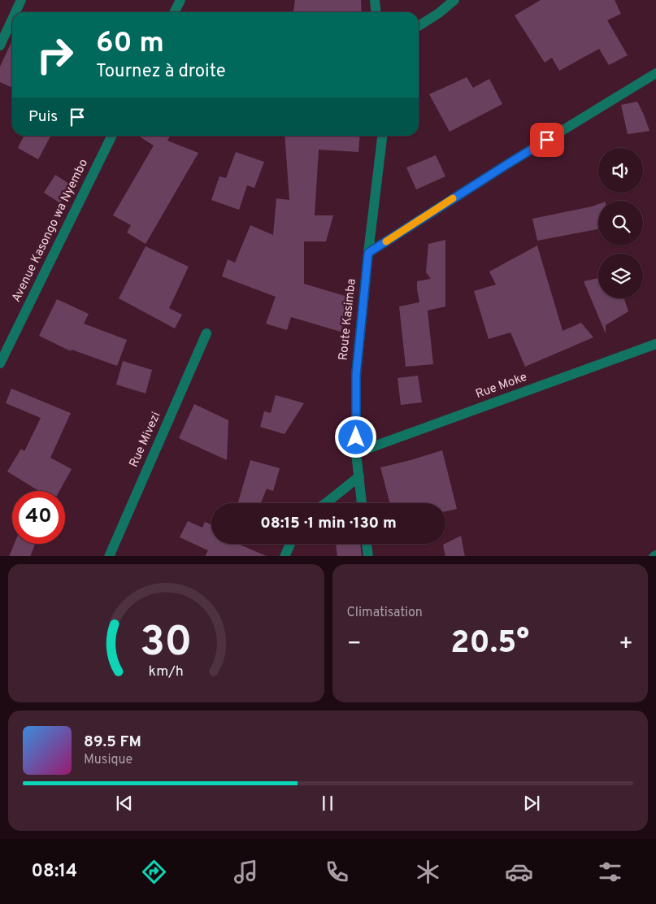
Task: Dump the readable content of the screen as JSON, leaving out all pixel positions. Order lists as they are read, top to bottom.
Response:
{
  "streets": {
    "street": [
      "Avenue Kasongo wa Nyembo",
      "Route Kasimba",
      "Rue Moke",
      "Rue Mivezi"
    ]
  },
  "crossings": [
    ["Route Kasimba", "Rue Moke"]
  ],
  "page": {
    "turn": ["60 m", "Tournez à droite"],
    "then": "Puis",
    "limit": "40",
    "trip": "08:15 · 1 min · 130 m",
    "tile": "Climatisation",
    "heat": ["−", "20.5°", "+"],
    "song": ["89.5 FM", "Musique"],
    "tabs": "08:14",
    "gauge": ["30", "km/h"]
  }
}
